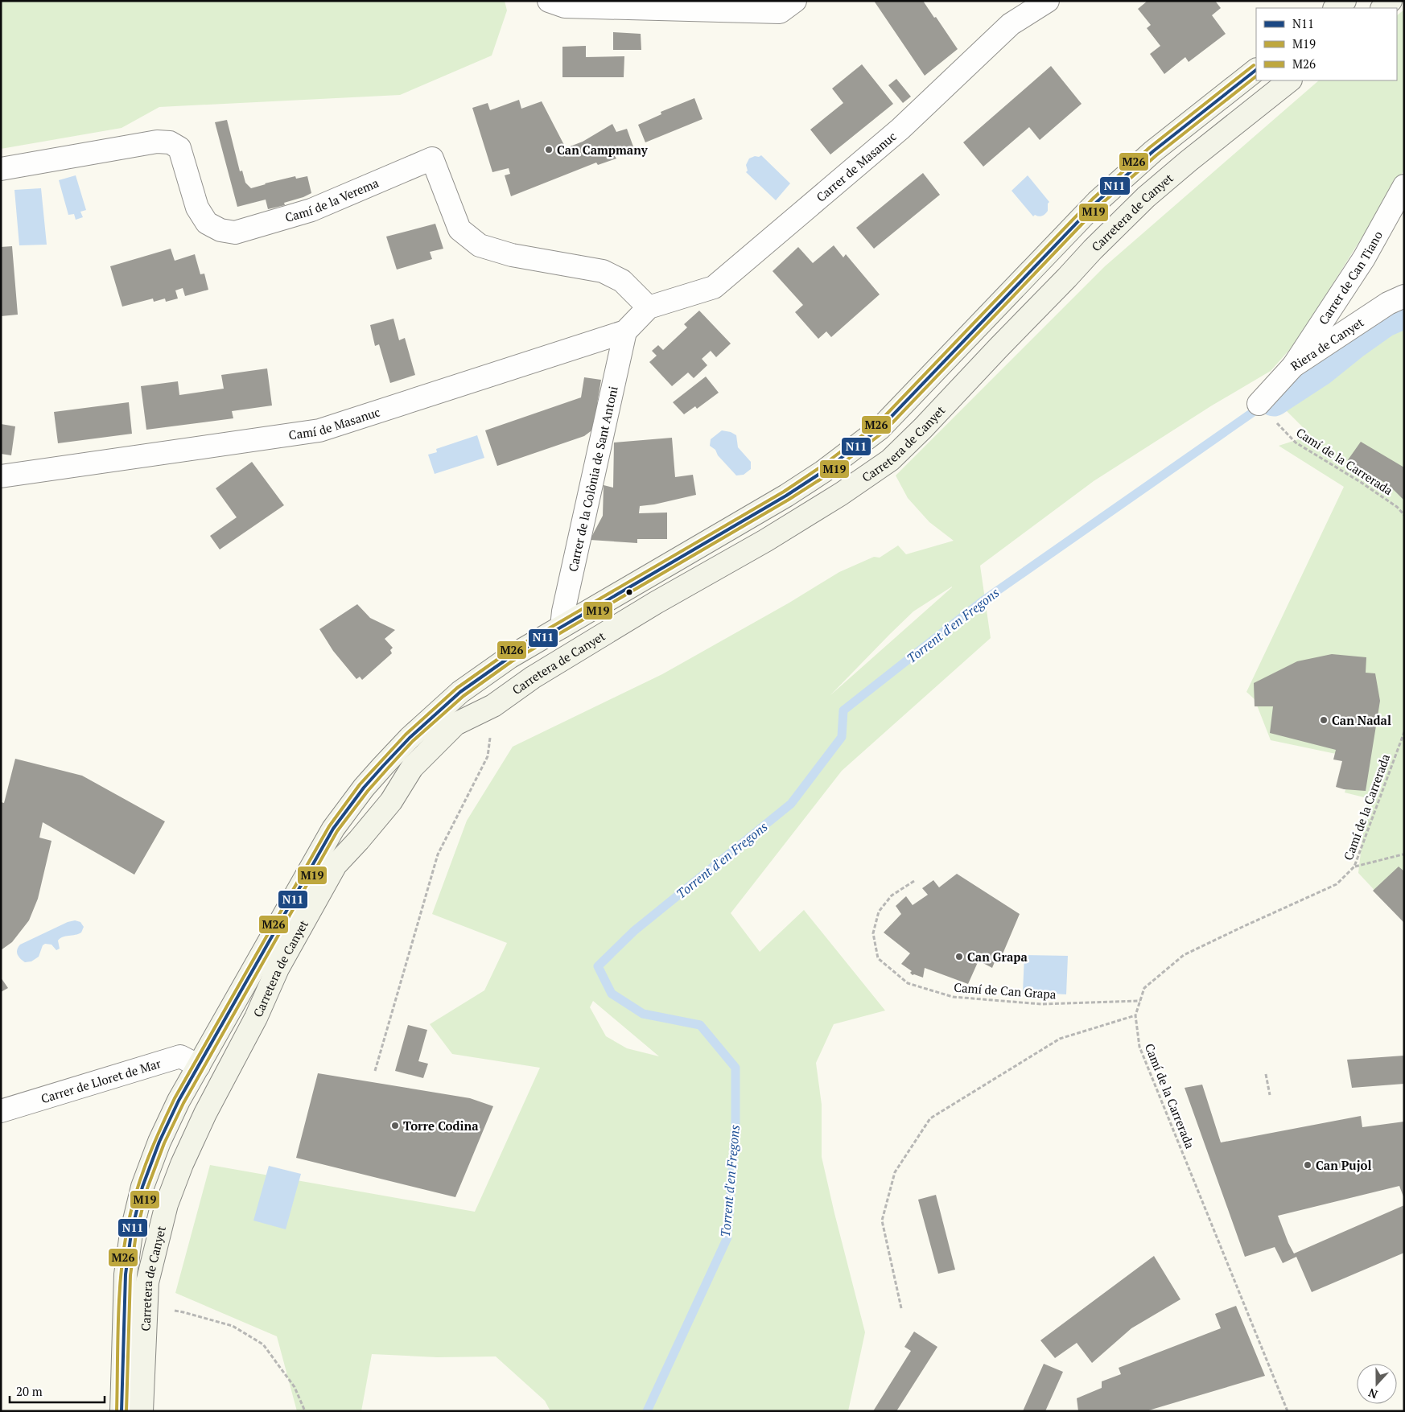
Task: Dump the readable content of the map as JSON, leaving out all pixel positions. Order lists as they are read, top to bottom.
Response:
{
  "streets": {
    "street": [
      "Carrer de Masanuc",
      "Camí de la Verema",
      "Carretera de Canyet",
      "Carrer de Can Tiano",
      "Riera de Canyet",
      "Camí de Masanuc",
      "Carrer de la Colònia de Sant Antoni",
      "Carrer de Lloret de Mar"
    ],
    "path": ["Camí de la Carrerada", "Camí de Can Grapa"]
  },
  "crossings": [
    ["Carrer de Masanuc", "Camí de la Verema"],
    ["Carrer de Masanuc", "Camí de Masanuc"],
    ["Camí de la Verema", "Camí de Masanuc"],
    ["Carretera de Canyet", "Carrer de la Colònia de Sant Antoni"],
    ["Carretera de Canyet", "Carrer de Lloret de Mar"],
    ["Carrer de Can Tiano", "Riera de Canyet"],
    ["Riera de Canyet", "Camí de la Carrerada"],
    ["Camí de Masanuc", "Carrer de la Colònia de Sant Antoni"],
    ["Camí de la Carrerada", "Camí de Can Grapa"]
  ],
  "water": ["Torrent d'en Fregons"],
  "places": [
    "Can Campmany",
    "Can Nadal",
    "Can Grapa",
    "Torre Codina",
    "Can Pujol"
  ],
  "lines": ["transit line M26", "transit line N11", "transit line M19"],
  "legend": ["N11", "M19", "M26"],
  "scale_bar": "20 m",
  "north": "bottom"
}
